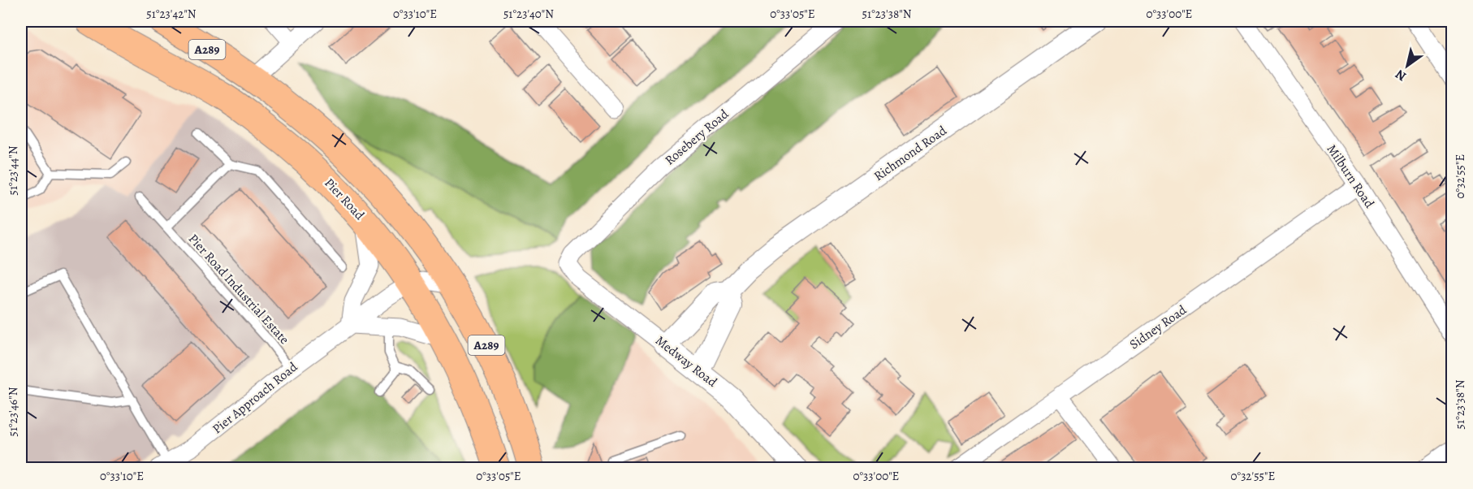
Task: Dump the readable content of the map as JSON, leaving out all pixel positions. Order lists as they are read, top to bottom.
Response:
{
  "streets": {
    "main road": ["A289", "Pier Road"],
    "street": [
      "Rosebery Road",
      "Richmond Road",
      "Milburn Road",
      "Sidney Road",
      "Medway Road",
      "Pier Approach Road"
    ],
    "lane": ["Pier Road Industrial Estate"]
  },
  "crossings": [
    ["Rosebery Road", "Medway Road"],
    ["Richmond Road", "Medway Road"],
    ["Milburn Road", "Sidney Road"],
    ["Pier Road", "Pier Approach Road"],
    ["Pier Road Industrial Estate", "Pier Approach Road"]
  ],
  "north": "bottom left",
  "coordinates": [
    "51°23'42\"N",
    "0°33'10\"E",
    "51°23'40\"N",
    "0°33'05\"E",
    "51°23'38\"N",
    "0°33'00\"E",
    "51°23'44\"N",
    "0°32'55\"E",
    "51°23'46\"N"
  ]
}
